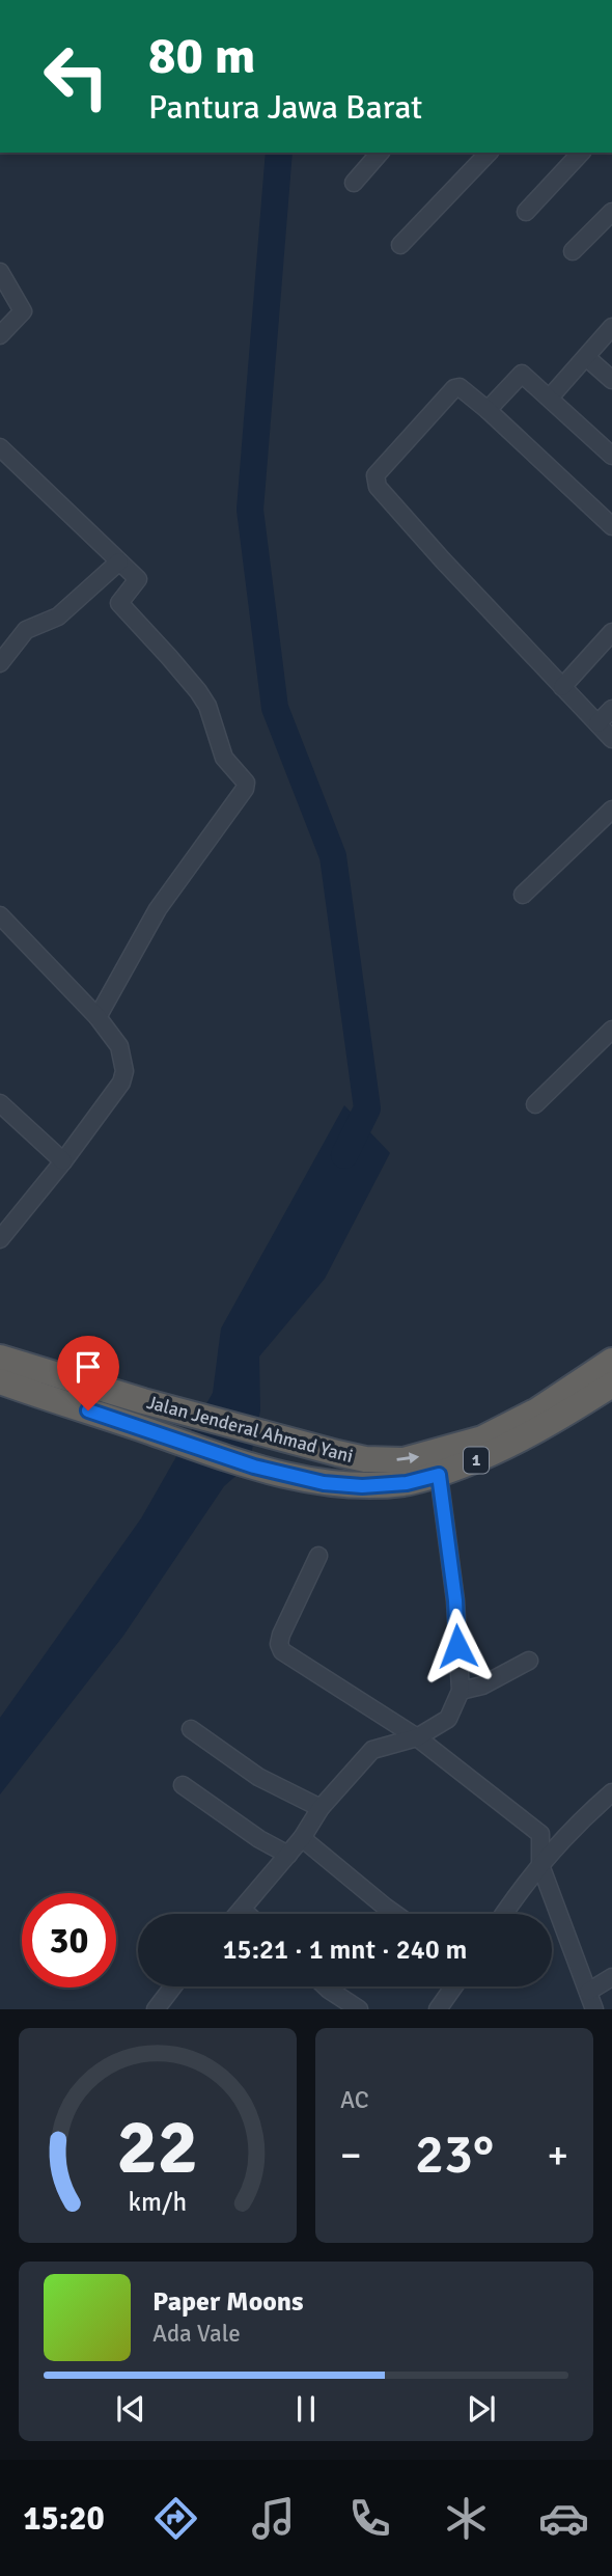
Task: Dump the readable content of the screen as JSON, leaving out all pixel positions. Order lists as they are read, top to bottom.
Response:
{
  "streets": {
    "highway": ["Jalan Jenderal Ahmad Yani", "1"]
  },
  "crossings": [
    ["Jalan Jenderal Ahmad Yani", "1"]
  ],
  "page": {
    "turn": ["80 m", "Pantura Jawa Barat"],
    "limit": "30",
    "trip": "15:21 · 1 mnt · 240 m",
    "tile": "AC",
    "heat": ["−", "23°", "+"],
    "song": ["Paper Moons", "Ada Vale"],
    "tabs": "15:20",
    "gauge": ["22", "km/h"]
  }
}
